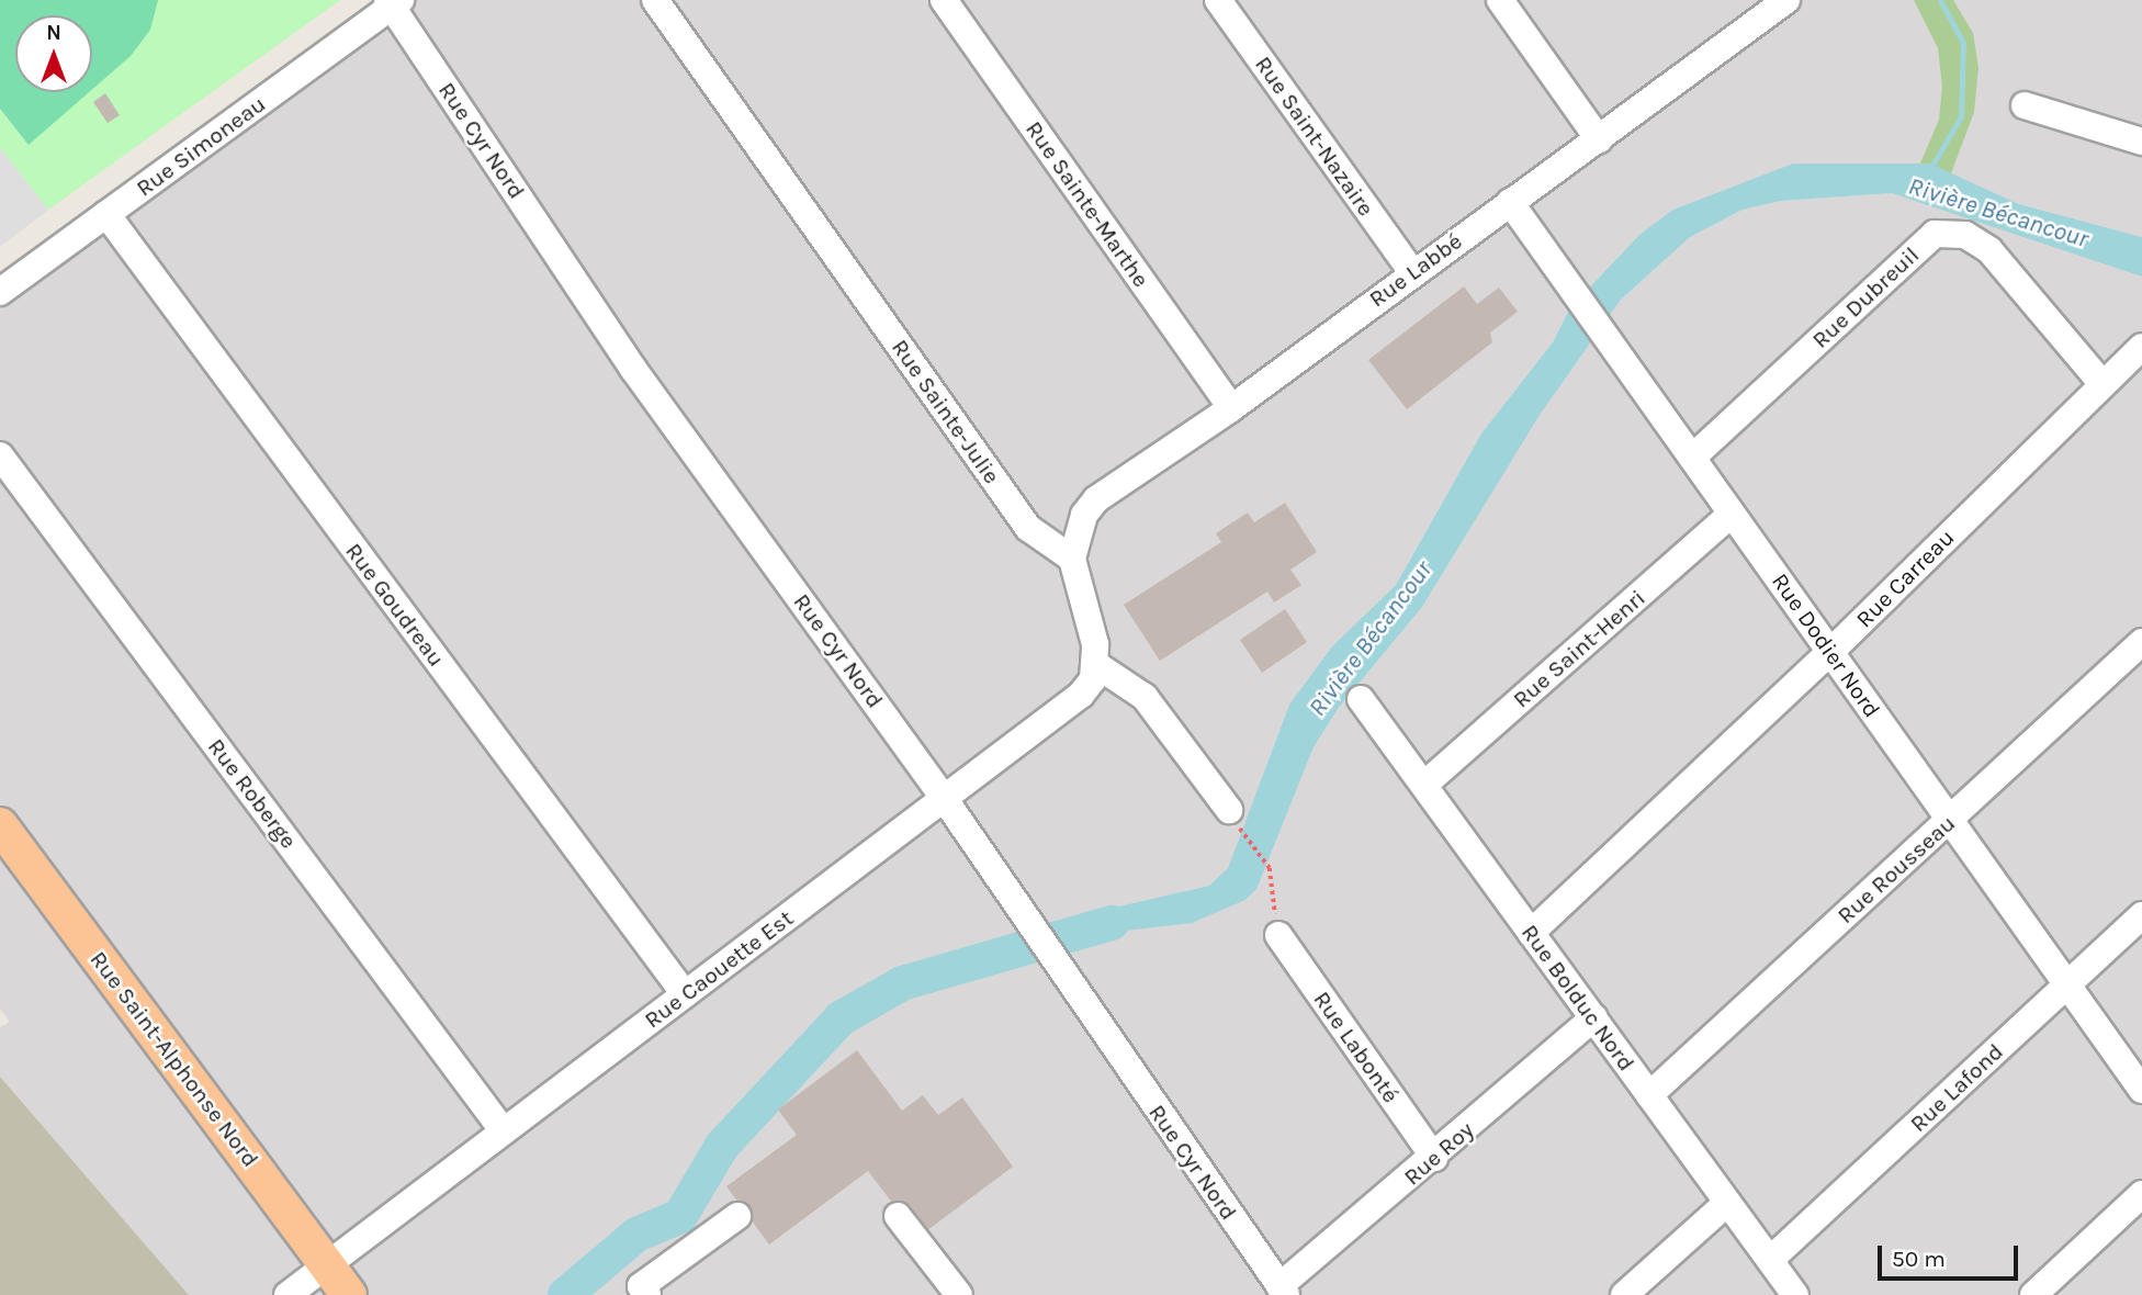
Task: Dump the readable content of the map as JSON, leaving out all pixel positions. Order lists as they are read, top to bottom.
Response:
{
  "streets": {
    "main road": ["Rue Saint-Alphonse Nord"],
    "street": [
      "Rue Saint-Nazaire",
      "Rue Cyr Nord",
      "Rue Simoneau",
      "Rue Sainte-Marthe",
      "Rue Labbé",
      "Rue Dubreuil",
      "Rue Sainte-Julie",
      "Rue Carreau",
      "Rue Goudreau",
      "Rue Dodier Nord",
      "Rue Saint-Henri",
      "Rue Roberge",
      "Rue Rousseau",
      "Rue Caouette Est",
      "Rue Bolduc Nord",
      "Rue Labonté",
      "Rue Lafond",
      "Rue Roy"
    ]
  },
  "crossings": [
    ["Rue Saint-Nazaire", "Rue Labbé"],
    ["Rue Cyr Nord", "Rue Simoneau"],
    ["Rue Cyr Nord", "Rue Caouette Est"],
    ["Rue Cyr Nord", "Rue Roy"],
    ["Rue Simoneau", "Rue Goudreau"],
    ["Rue Sainte-Marthe", "Rue Labbé"],
    ["Rue Labbé", "Rue Sainte-Julie"],
    ["Rue Labbé", "Rue Dodier Nord"],
    ["Rue Dubreuil", "Rue Carreau"],
    ["Rue Dubreuil", "Rue Dodier Nord"],
    ["Rue Carreau", "Rue Dodier Nord"],
    ["Rue Carreau", "Rue Bolduc Nord"],
    ["Rue Goudreau", "Rue Caouette Est"],
    ["Rue Dodier Nord", "Rue Saint-Henri"],
    ["Rue Dodier Nord", "Rue Rousseau"],
    ["Rue Dodier Nord", "Rue Lafond"],
    ["Rue Saint-Henri", "Rue Bolduc Nord"],
    ["Rue Roberge", "Rue Caouette Est"],
    ["Rue Rousseau", "Rue Bolduc Nord"],
    ["Rue Caouette Est", "Rue Saint-Alphonse Nord"],
    ["Rue Bolduc Nord", "Rue Lafond"],
    ["Rue Bolduc Nord", "Rue Roy"],
    ["Rue Labonté", "Rue Roy"]
  ],
  "water": ["Rivière Bécancour"],
  "scale_bar": "50 m",
  "north": "top"
}
